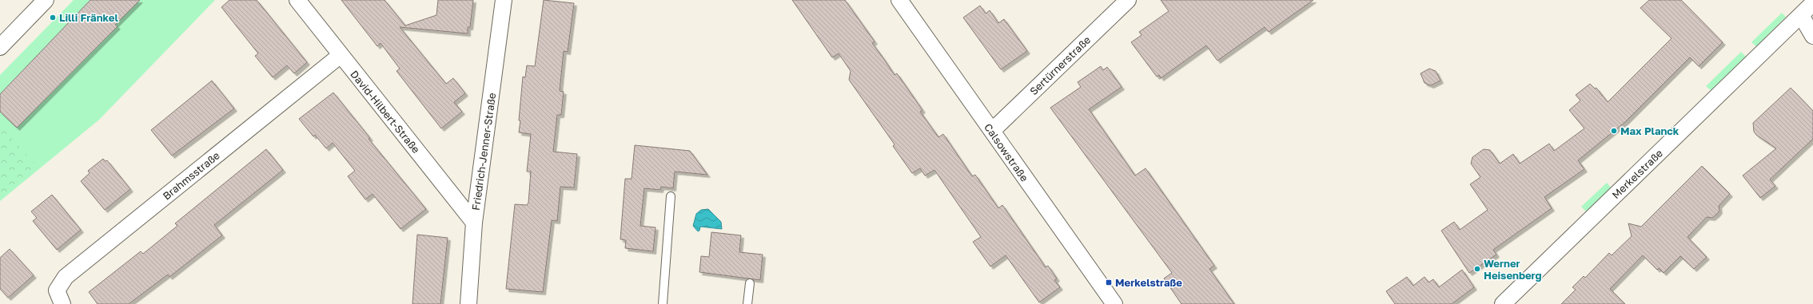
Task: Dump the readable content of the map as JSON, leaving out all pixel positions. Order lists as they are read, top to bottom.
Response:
{
  "streets": {
    "street": [
      "Sertürnerstraße",
      "David-Hilbert-Straße",
      "Friedrich-Jenner-Straße",
      "Calsowstraße",
      "Merkelstraße",
      "Brahmsstraße"
    ]
  },
  "crossings": [
    ["Sertürnerstraße", "Calsowstraße"],
    ["David-Hilbert-Straße", "Friedrich-Jenner-Straße"],
    ["David-Hilbert-Straße", "Brahmsstraße"]
  ],
  "places": {
    "other": ["Lilli Fränkel", "Max Planck", "Werner Heisenberg"],
    "transit": ["Merkelstraße"]
  }
}
